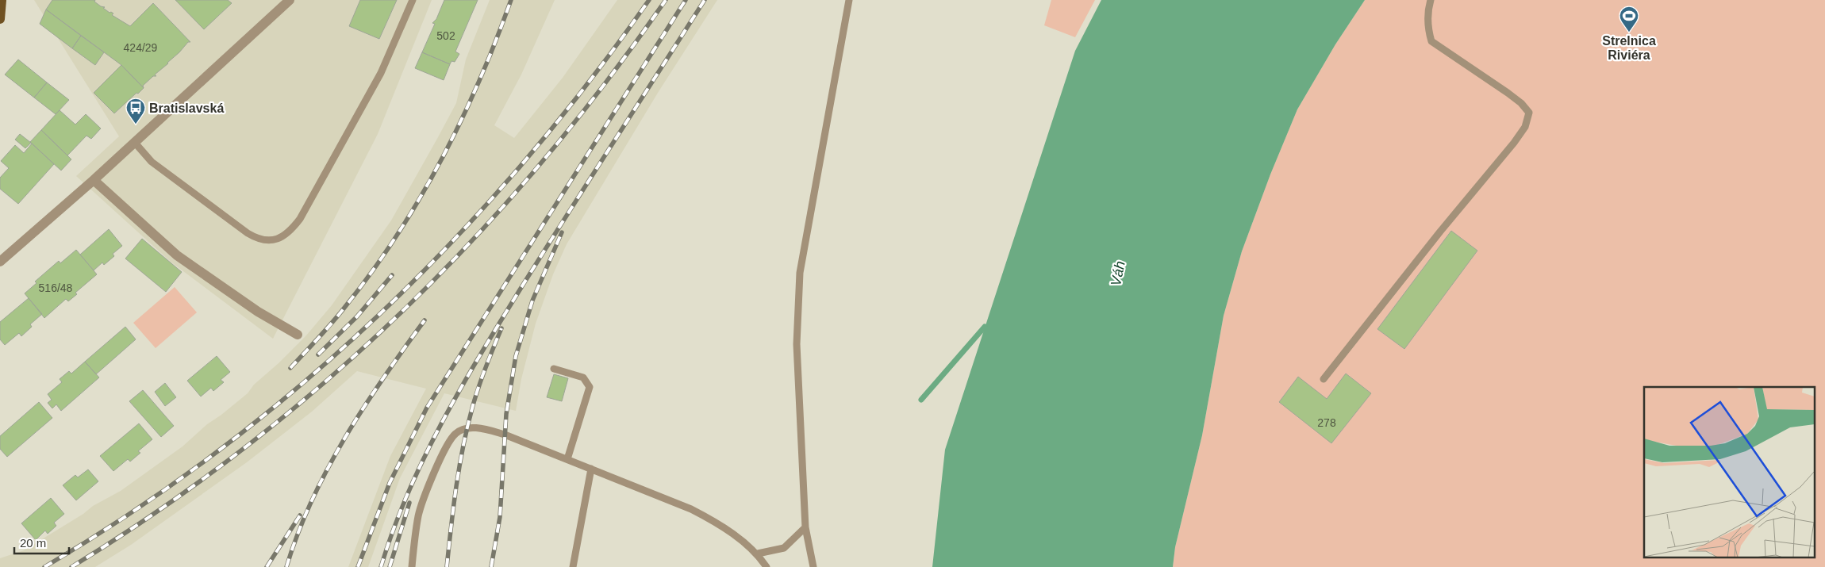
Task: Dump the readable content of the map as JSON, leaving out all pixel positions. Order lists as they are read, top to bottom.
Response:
{
  "water": ["Váh"],
  "places": {
    "sports": ["Strelnica Riviéra"],
    "bus stop": ["Bratislavská"]
  },
  "house_numbers": [
    "502",
    "424/29",
    "516/48",
    "278"
  ],
  "scale_bar": "20 m"
}
